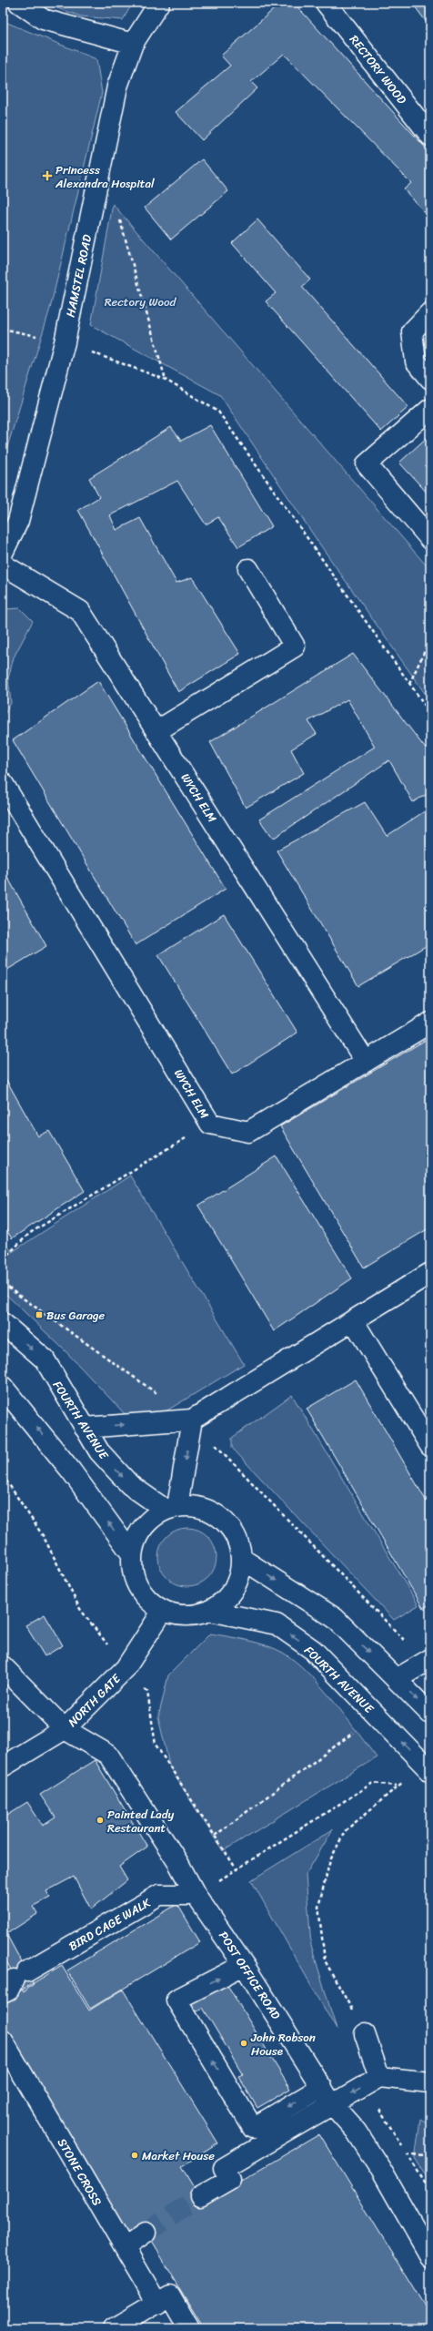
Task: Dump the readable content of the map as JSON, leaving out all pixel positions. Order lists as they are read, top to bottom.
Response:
{
  "streets": {
    "street": [
      "RECTORY WOOD",
      "HAMSTEL ROAD",
      "WYCH ELM",
      "FOURTH AVENUE",
      "NORTH GATE",
      "BIRD CAGE WALK",
      "POST OFFICE ROAD",
      "STONE CROSS"
    ]
  },
  "crossings": [
    ["FOURTH AVENUE", "NORTH GATE"],
    ["NORTH GATE", "POST OFFICE ROAD"],
    ["BIRD CAGE WALK", "POST OFFICE ROAD"]
  ],
  "parks": ["Rectory Wood"],
  "places": {
    "health": ["Princess Alexandra Hospital"],
    "transit": ["Bus Garage"],
    "other": ["Painted Lady Restaurant", "John Robson House", "Market House"]
  }
}
